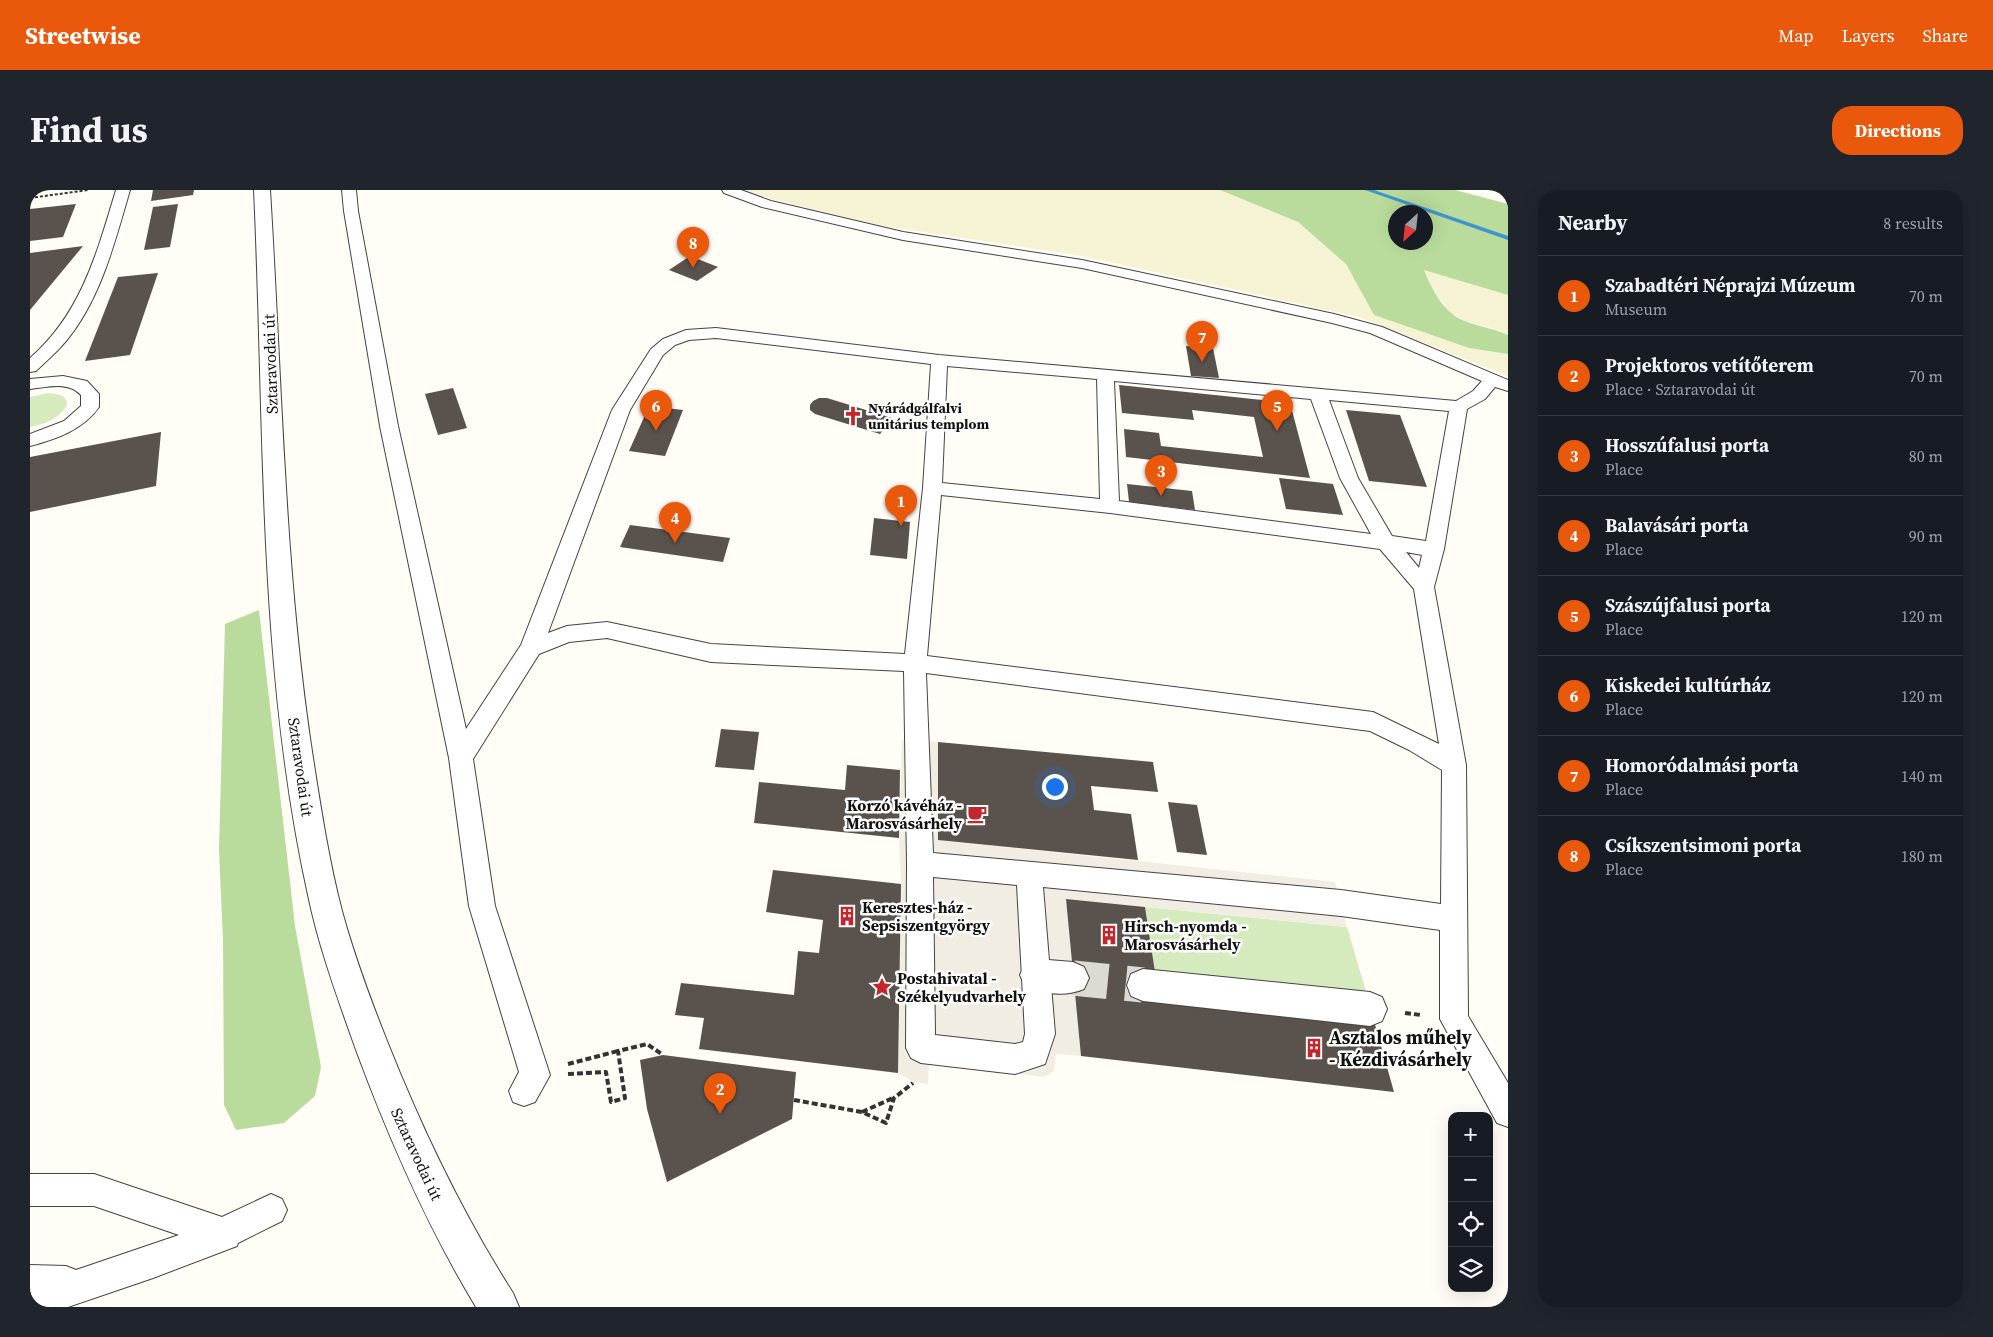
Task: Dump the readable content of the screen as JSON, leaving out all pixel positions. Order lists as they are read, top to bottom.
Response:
{
  "streets": {
    "street": ["Sztaravodai út"]
  },
  "places": {
    "church": ["Nyárádgálfalvi unitárius templom"],
    "cafe": ["Korzó kávéház - Marosvásárhely"],
    "building": ["Keresztes-ház - Sepsiszentgyörgy", "Hirsch-nyomda - Marosvásárhely", "Asztalos műhely - Kézdivásárhely"],
    "place": ["Postahivatal - Székelyudvarhely"]
  },
  "north": "bottom left",
  "page": {
    "header": "Streetwise",
    "nav": ["Map", "Layers", "Share"],
    "title": "Find us",
    "buttons": "Directions",
    "heading": ["Nearby", "8 results"],
    "pins": [
      "8",
      "7",
      "5",
      "6",
      "3",
      "1",
      "4",
      "2"
    ],
    "list": [
      {
        "mark": "1",
        "name": "Szabadtéri Néprajzi Múzeum",
        "note": "Museum",
        "value": "70 m"
      },
      {
        "mark": "2",
        "name": "Projektoros vetítőterem",
        "note": "Place · Sztaravodai út",
        "value": "70 m"
      },
      {
        "mark": "3",
        "name": "Hosszúfalusi porta",
        "note": "Place",
        "value": "80 m"
      },
      {
        "mark": "4",
        "name": "Balavásári porta",
        "note": "Place",
        "value": "90 m"
      },
      {
        "mark": "5",
        "name": "Szászújfalusi porta",
        "note": "Place",
        "value": "120 m"
      },
      {
        "mark": "6",
        "name": "Kiskedei kultúrház",
        "note": "Place",
        "value": "120 m"
      },
      {
        "mark": "7",
        "name": "Homoródalmási porta",
        "note": "Place",
        "value": "140 m"
      },
      {
        "mark": "8",
        "name": "Csíkszentsimoni porta",
        "note": "Place",
        "value": "180 m"
      }
    ],
    "map_buttons": ["+", "−"]
  }
}
